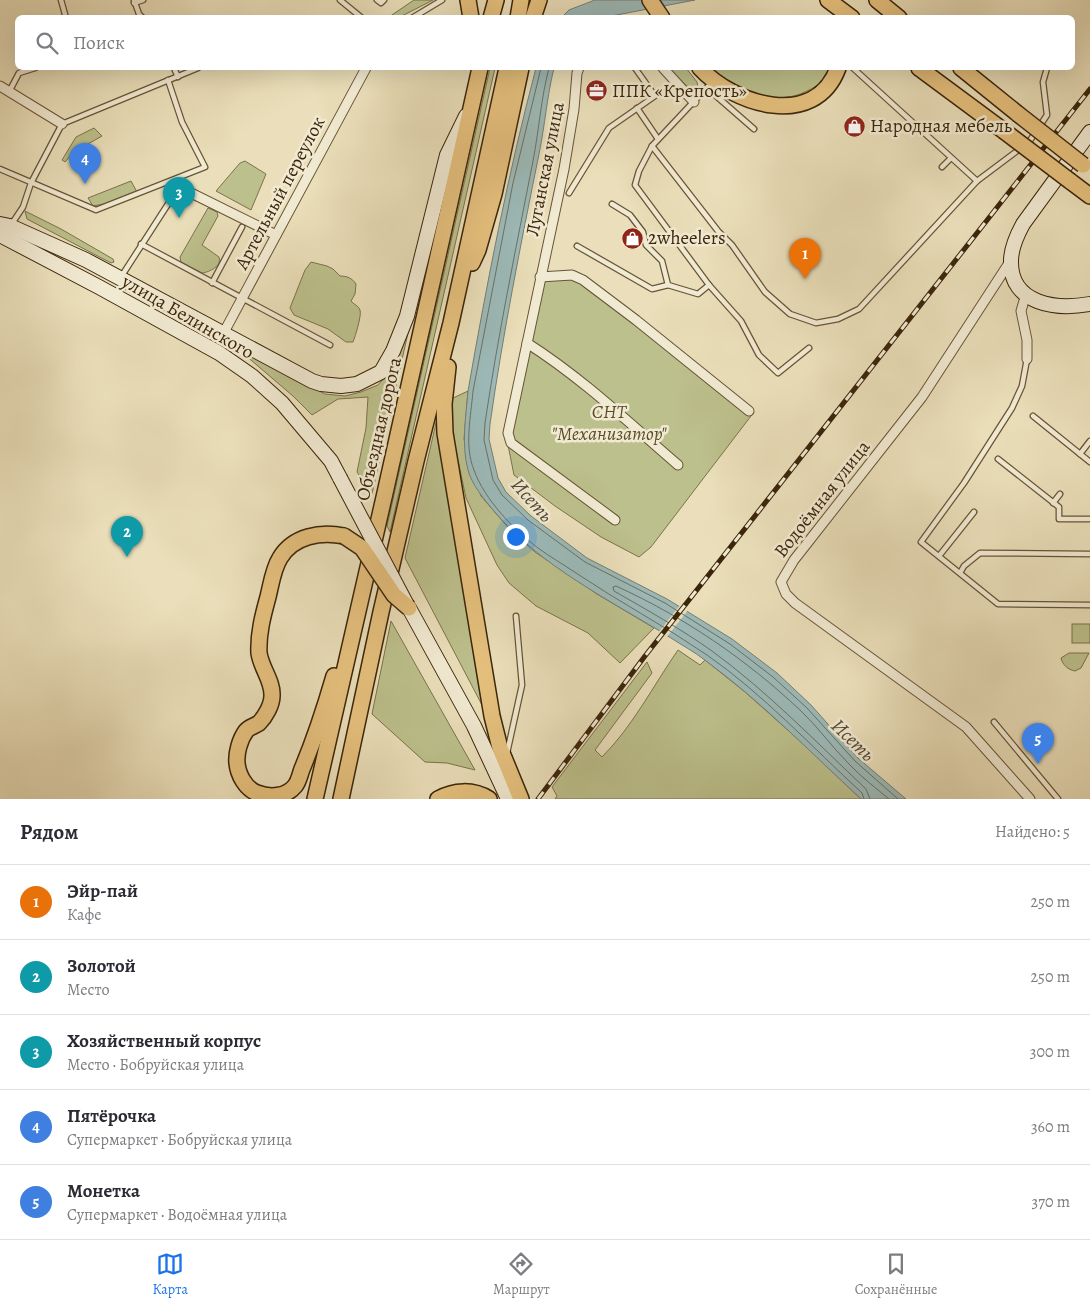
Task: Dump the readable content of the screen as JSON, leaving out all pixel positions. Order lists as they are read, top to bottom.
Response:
{
  "streets": {
    "main road": ["улица Белинского", "Объездная дорога"],
    "street": ["Луганская улица", "Артельный переулок", "Водоёмная улица"]
  },
  "water": ["Исеть"],
  "parks": ["СНТ \"Механизатор\""],
  "places": {
    "office": ["ППК «Крепость»"],
    "shop": ["Народная мебель", "2wheelers"]
  },
  "page": {
    "search": "Поиск",
    "pins": [
      "4",
      "3",
      "1",
      "2",
      "5"
    ],
    "heading": ["Рядом", "Найдено: 5"],
    "list": [
      {
        "mark": "1",
        "name": "Эйр-пай",
        "note": "Кафе",
        "value": "250 m"
      },
      {
        "mark": "2",
        "name": "Золотой",
        "note": "Место",
        "value": "250 m"
      },
      {
        "mark": "3",
        "name": "Хозяйственный корпус",
        "note": "Место · Бобруйская улица",
        "value": "300 m"
      },
      {
        "mark": "4",
        "name": "Пятёрочка",
        "note": "Супермаркет · Бобруйская улица",
        "value": "360 m"
      },
      {
        "mark": "5",
        "name": "Монетка",
        "note": "Супермаркет · Водоёмная улица",
        "value": "370 m"
      }
    ],
    "nav": ["Карта", "Маршрут", "Сохранённые"]
  }
}
